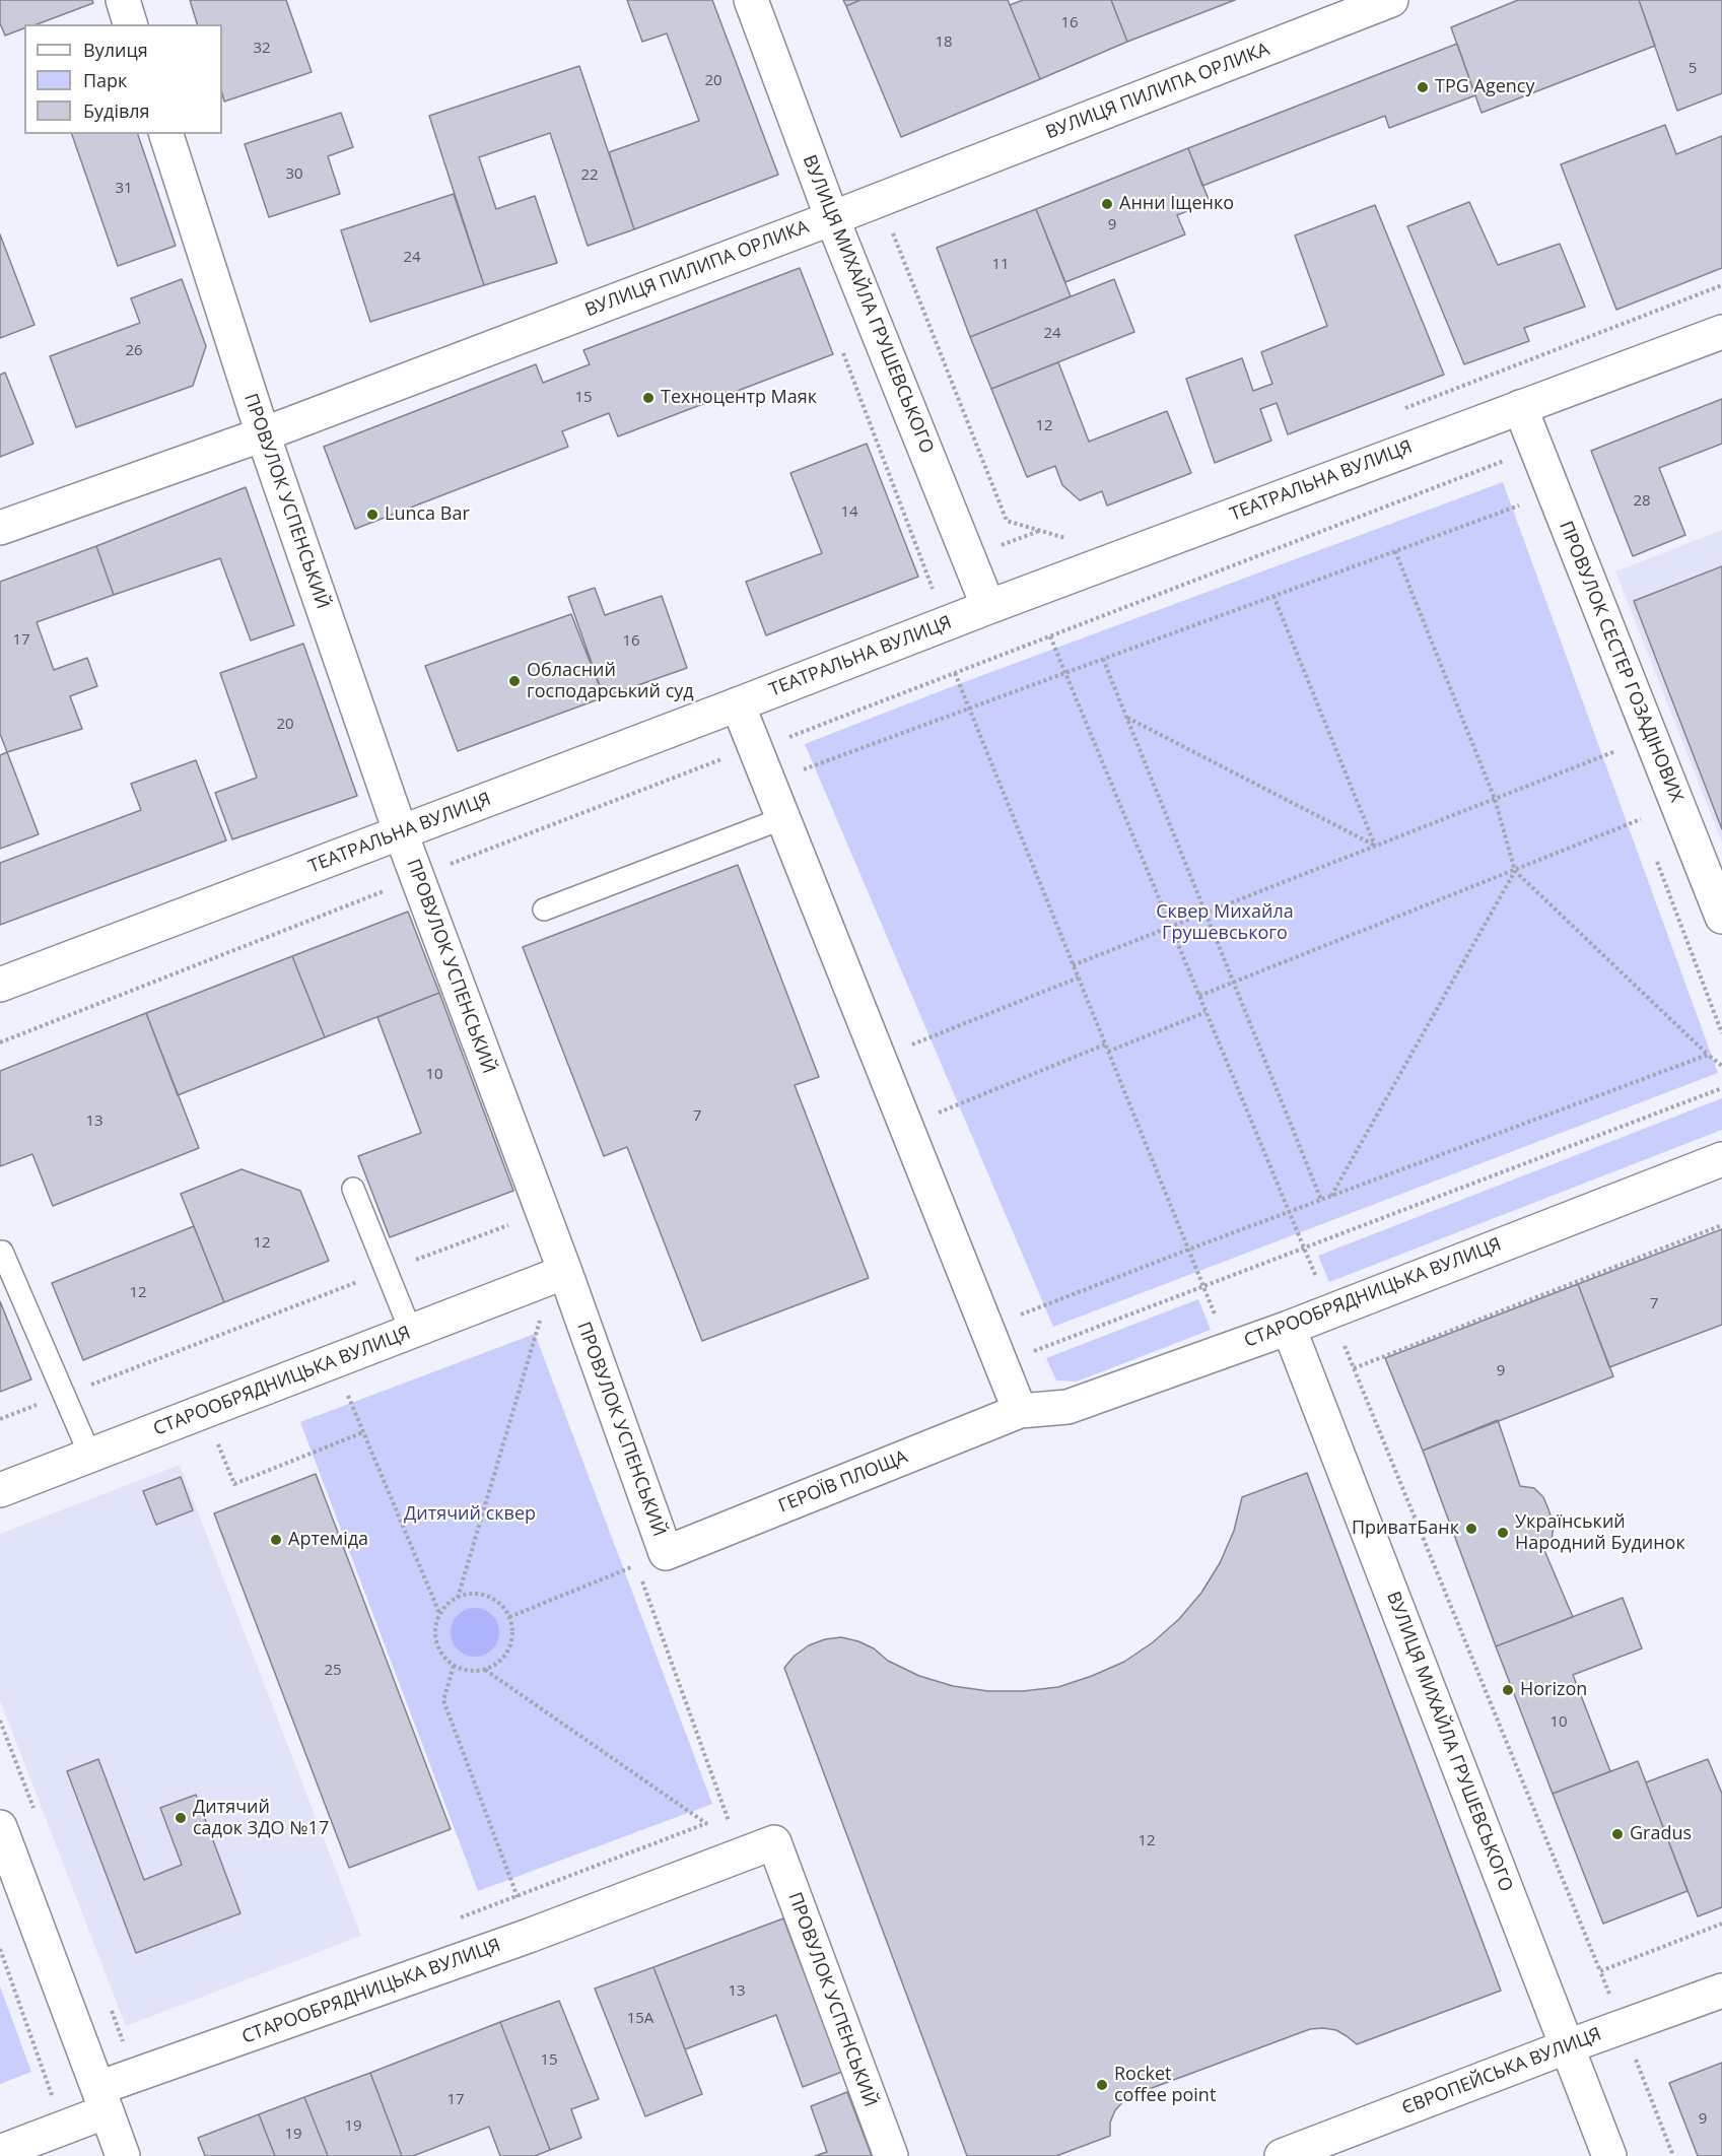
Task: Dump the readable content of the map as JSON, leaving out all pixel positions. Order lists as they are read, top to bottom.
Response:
{
  "streets": {
    "street": [
      "ВУЛИЦЯ ПИЛИПА ОРЛИКА",
      "ВУЛИЦЯ МИХАЙЛА ГРУШЕВСЬКОГО",
      "ТЕАТРАЛЬНА ВУЛИЦЯ",
      "ПРОВУЛОК УСПЕНСЬКИЙ",
      "ПРОВУЛОК СЕСТЕР ГОЗАДІНОВИХ",
      "СТАРООБРЯДНИЦЬКА ВУЛИЦЯ",
      "ГЕРОЇВ ПЛОЩА",
      "ЄВРОПЕЙСЬКА ВУЛИЦЯ"
    ]
  },
  "crossings": [
    ["ВУЛИЦЯ ПИЛИПА ОРЛИКА", "ВУЛИЦЯ МИХАЙЛА ГРУШЕВСЬКОГО"],
    ["ВУЛИЦЯ ПИЛИПА ОРЛИКА", "ПРОВУЛОК УСПЕНСЬКИЙ"],
    ["ВУЛИЦЯ МИХАЙЛА ГРУШЕВСЬКОГО", "ТЕАТРАЛЬНА ВУЛИЦЯ"],
    ["ВУЛИЦЯ МИХАЙЛА ГРУШЕВСЬКОГО", "СТАРООБРЯДНИЦЬКА ВУЛИЦЯ"],
    ["ВУЛИЦЯ МИХАЙЛА ГРУШЕВСЬКОГО", "ЄВРОПЕЙСЬКА ВУЛИЦЯ"],
    ["ТЕАТРАЛЬНА ВУЛИЦЯ", "ПРОВУЛОК УСПЕНСЬКИЙ"],
    ["ТЕАТРАЛЬНА ВУЛИЦЯ", "ПРОВУЛОК СЕСТЕР ГОЗАДІНОВИХ"],
    ["ПРОВУЛОК УСПЕНСЬКИЙ", "СТАРООБРЯДНИЦЬКА ВУЛИЦЯ"],
    ["ПРОВУЛОК УСПЕНСЬКИЙ", "ГЕРОЇВ ПЛОЩА"],
    ["СТАРООБРЯДНИЦЬКА ВУЛИЦЯ", "ГЕРОЇВ ПЛОЩА"]
  ],
  "parks": ["Сквер Михайла Грушевського", "Дитячий сквер"],
  "places": [
    "TPG Agency",
    "Анни Іщенко",
    "Техноцентр Маяк",
    "Lunca Bar",
    "Обласний господарський суд",
    "ПриватБанк",
    "Український Народний Будинок",
    "Артеміда",
    "Horizon",
    "Дитячий садок ЗДО №17",
    "Gradus",
    "Rocket coffee point"
  ],
  "house_numbers": [
    "16",
    "18",
    "32",
    "5",
    "20",
    "30",
    "22",
    "31",
    "9",
    "24",
    "11",
    "24",
    "26",
    "15",
    "12",
    "28",
    "14",
    "17",
    "16",
    "20",
    "10",
    "7",
    "13",
    "12",
    "12",
    "7",
    "9",
    "25",
    "10",
    "12",
    "13",
    "15А",
    "15",
    "17",
    "9",
    "19",
    "19"
  ],
  "legend": ["Вулиця", "Парк", "Будівля"]
}
